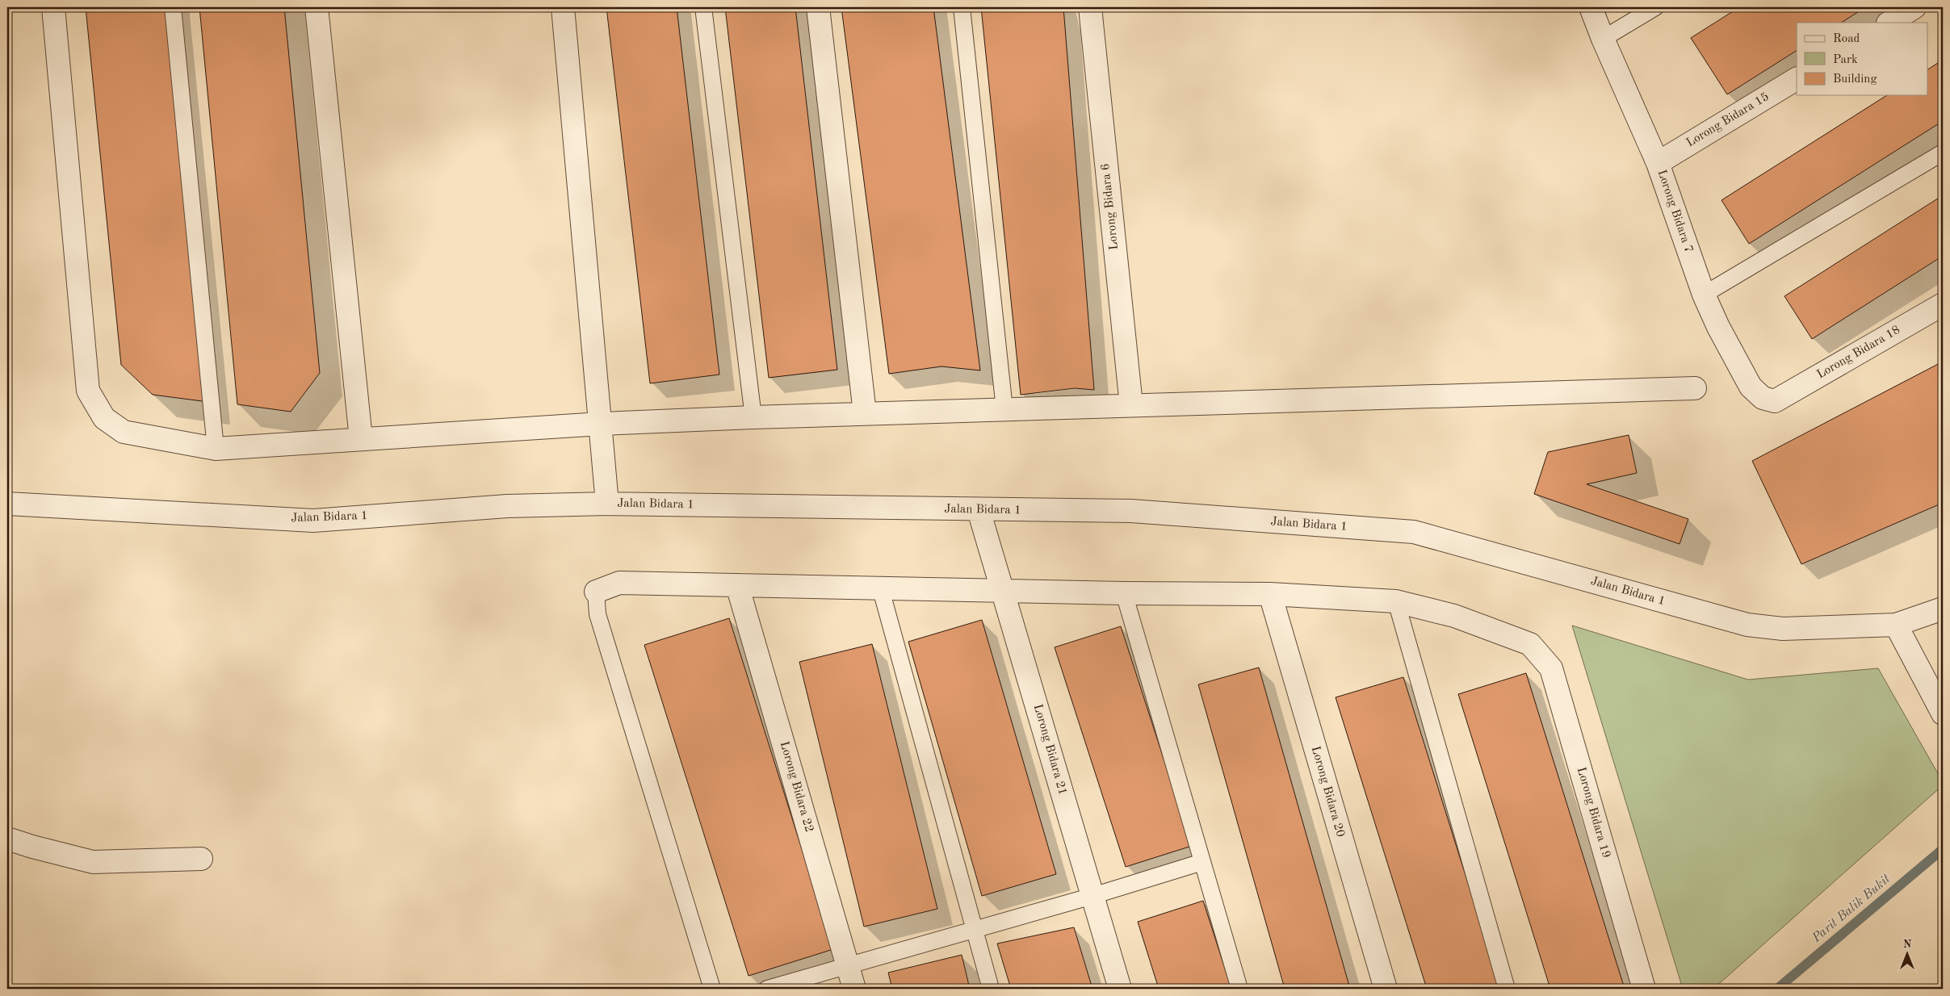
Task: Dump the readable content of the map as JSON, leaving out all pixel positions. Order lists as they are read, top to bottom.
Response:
{
  "streets": {
    "street": [
      "Lorong Bidara 15",
      "Lorong Bidara 6",
      "Lorong Bidara 7",
      "Lorong Bidara 18",
      "Jalan Bidara 1",
      "Lorong Bidara 21",
      "Lorong Bidara 22",
      "Lorong Bidara 20",
      "Lorong Bidara 19"
    ]
  },
  "crossings": [
    ["Lorong Bidara 15", "Lorong Bidara 7"],
    ["Lorong Bidara 7", "Lorong Bidara 18"],
    ["Jalan Bidara 1", "Lorong Bidara 21"]
  ],
  "water": ["Parit Balik Bukit"],
  "legend": ["Road", "Park", "Building"],
  "north": "top"
}
